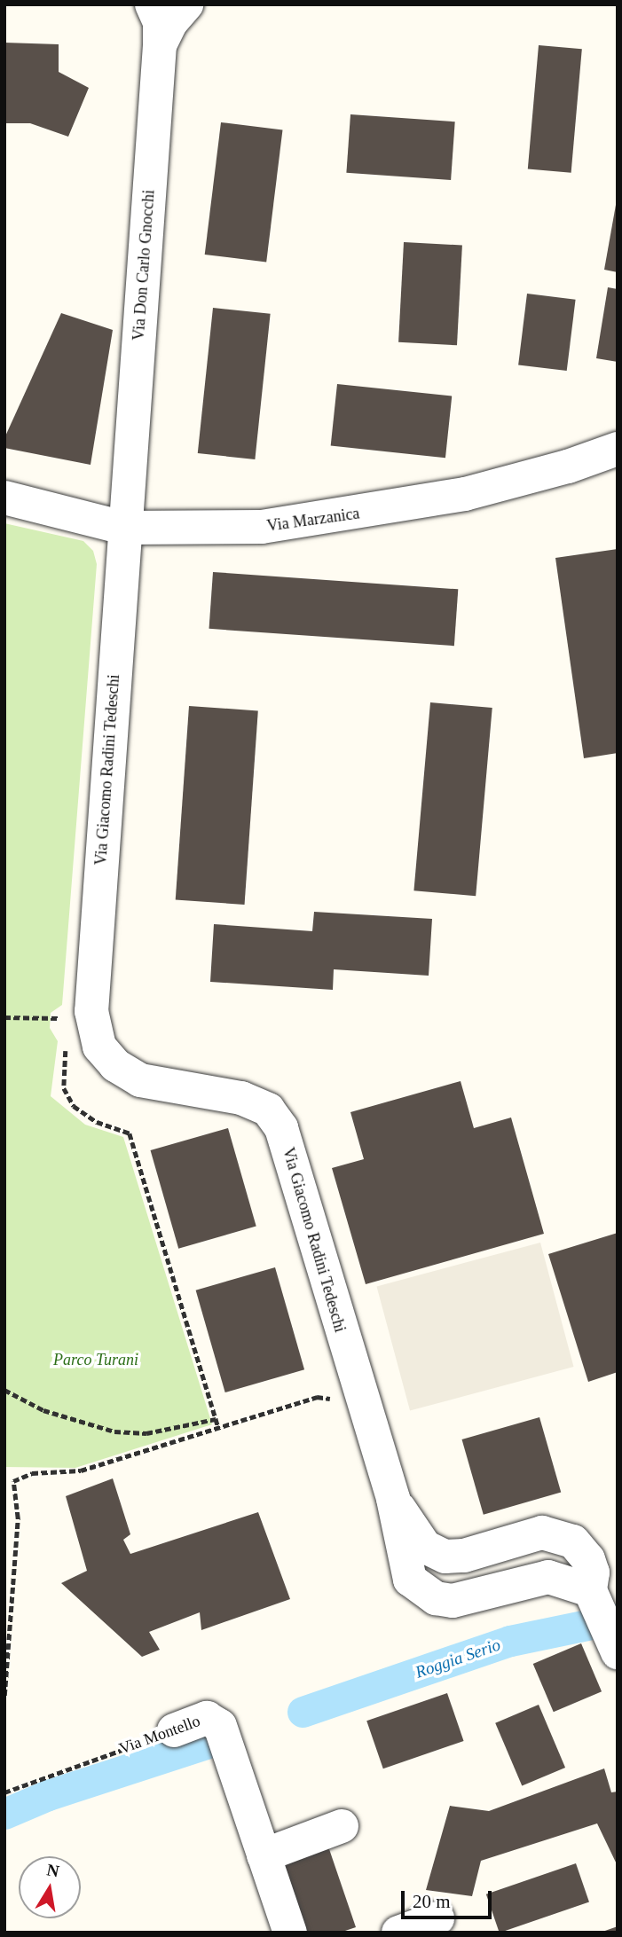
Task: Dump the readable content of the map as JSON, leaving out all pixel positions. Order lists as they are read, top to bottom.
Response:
{
  "streets": {
    "street": [
      "Via Don Carlo Gnocchi",
      "Via Marzanica",
      "Via Giacomo Radini Tedeschi",
      "Via Montello"
    ]
  },
  "crossings": [
    ["Via Don Carlo Gnocchi", "Via Marzanica"],
    ["Via Don Carlo Gnocchi", "Via Giacomo Radini Tedeschi"],
    ["Via Marzanica", "Via Giacomo Radini Tedeschi"]
  ],
  "water": ["Roggia Serio"],
  "parks": ["Parco Turani"],
  "scale_bar": "20 m",
  "north": "top"
}
